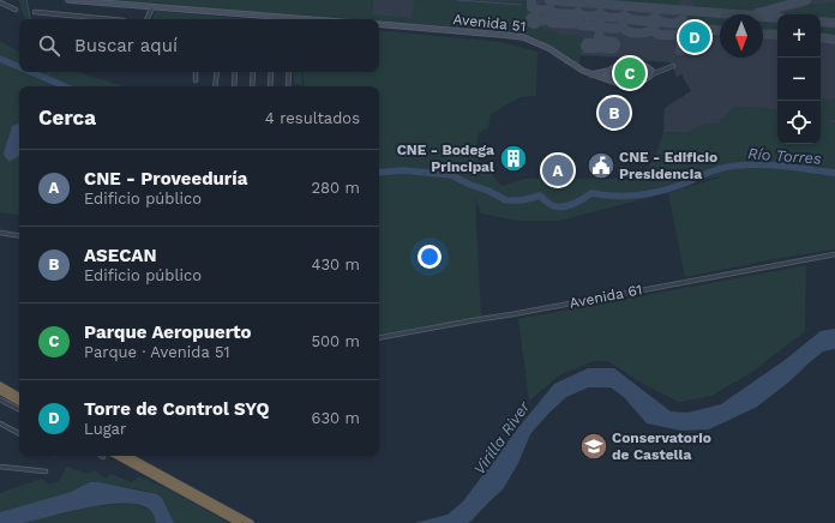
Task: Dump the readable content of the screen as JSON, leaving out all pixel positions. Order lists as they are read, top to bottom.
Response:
{
  "streets": {
    "main road": ["Avenida 51"],
    "street": ["Avenida 61"]
  },
  "water": ["Río Torres", "Virilla River"],
  "places": {
    "building": ["CNE - Bodega Principal"],
    "public building": ["CNE - Edificio Presidencia"],
    "school or university": ["Conservatorio de Castella"]
  },
  "north": "bottom",
  "page": {
    "map_buttons": ["+", "−"],
    "pins": [
      "D",
      "C",
      "B",
      "A"
    ],
    "search": "Buscar aquí",
    "heading": ["Cerca", "4 resultados"],
    "list": [
      {
        "mark": "A",
        "name": "CNE - Proveeduría",
        "note": "Edificio público",
        "value": "280 m"
      },
      {
        "mark": "B",
        "name": "ASECAN",
        "note": "Edificio público",
        "value": "430 m"
      },
      {
        "mark": "C",
        "name": "Parque Aeropuerto",
        "note": "Parque · Avenida 51",
        "value": "500 m"
      },
      {
        "mark": "D",
        "name": "Torre de Control SYQ",
        "note": "Lugar",
        "value": "630 m"
      }
    ]
  }
}
